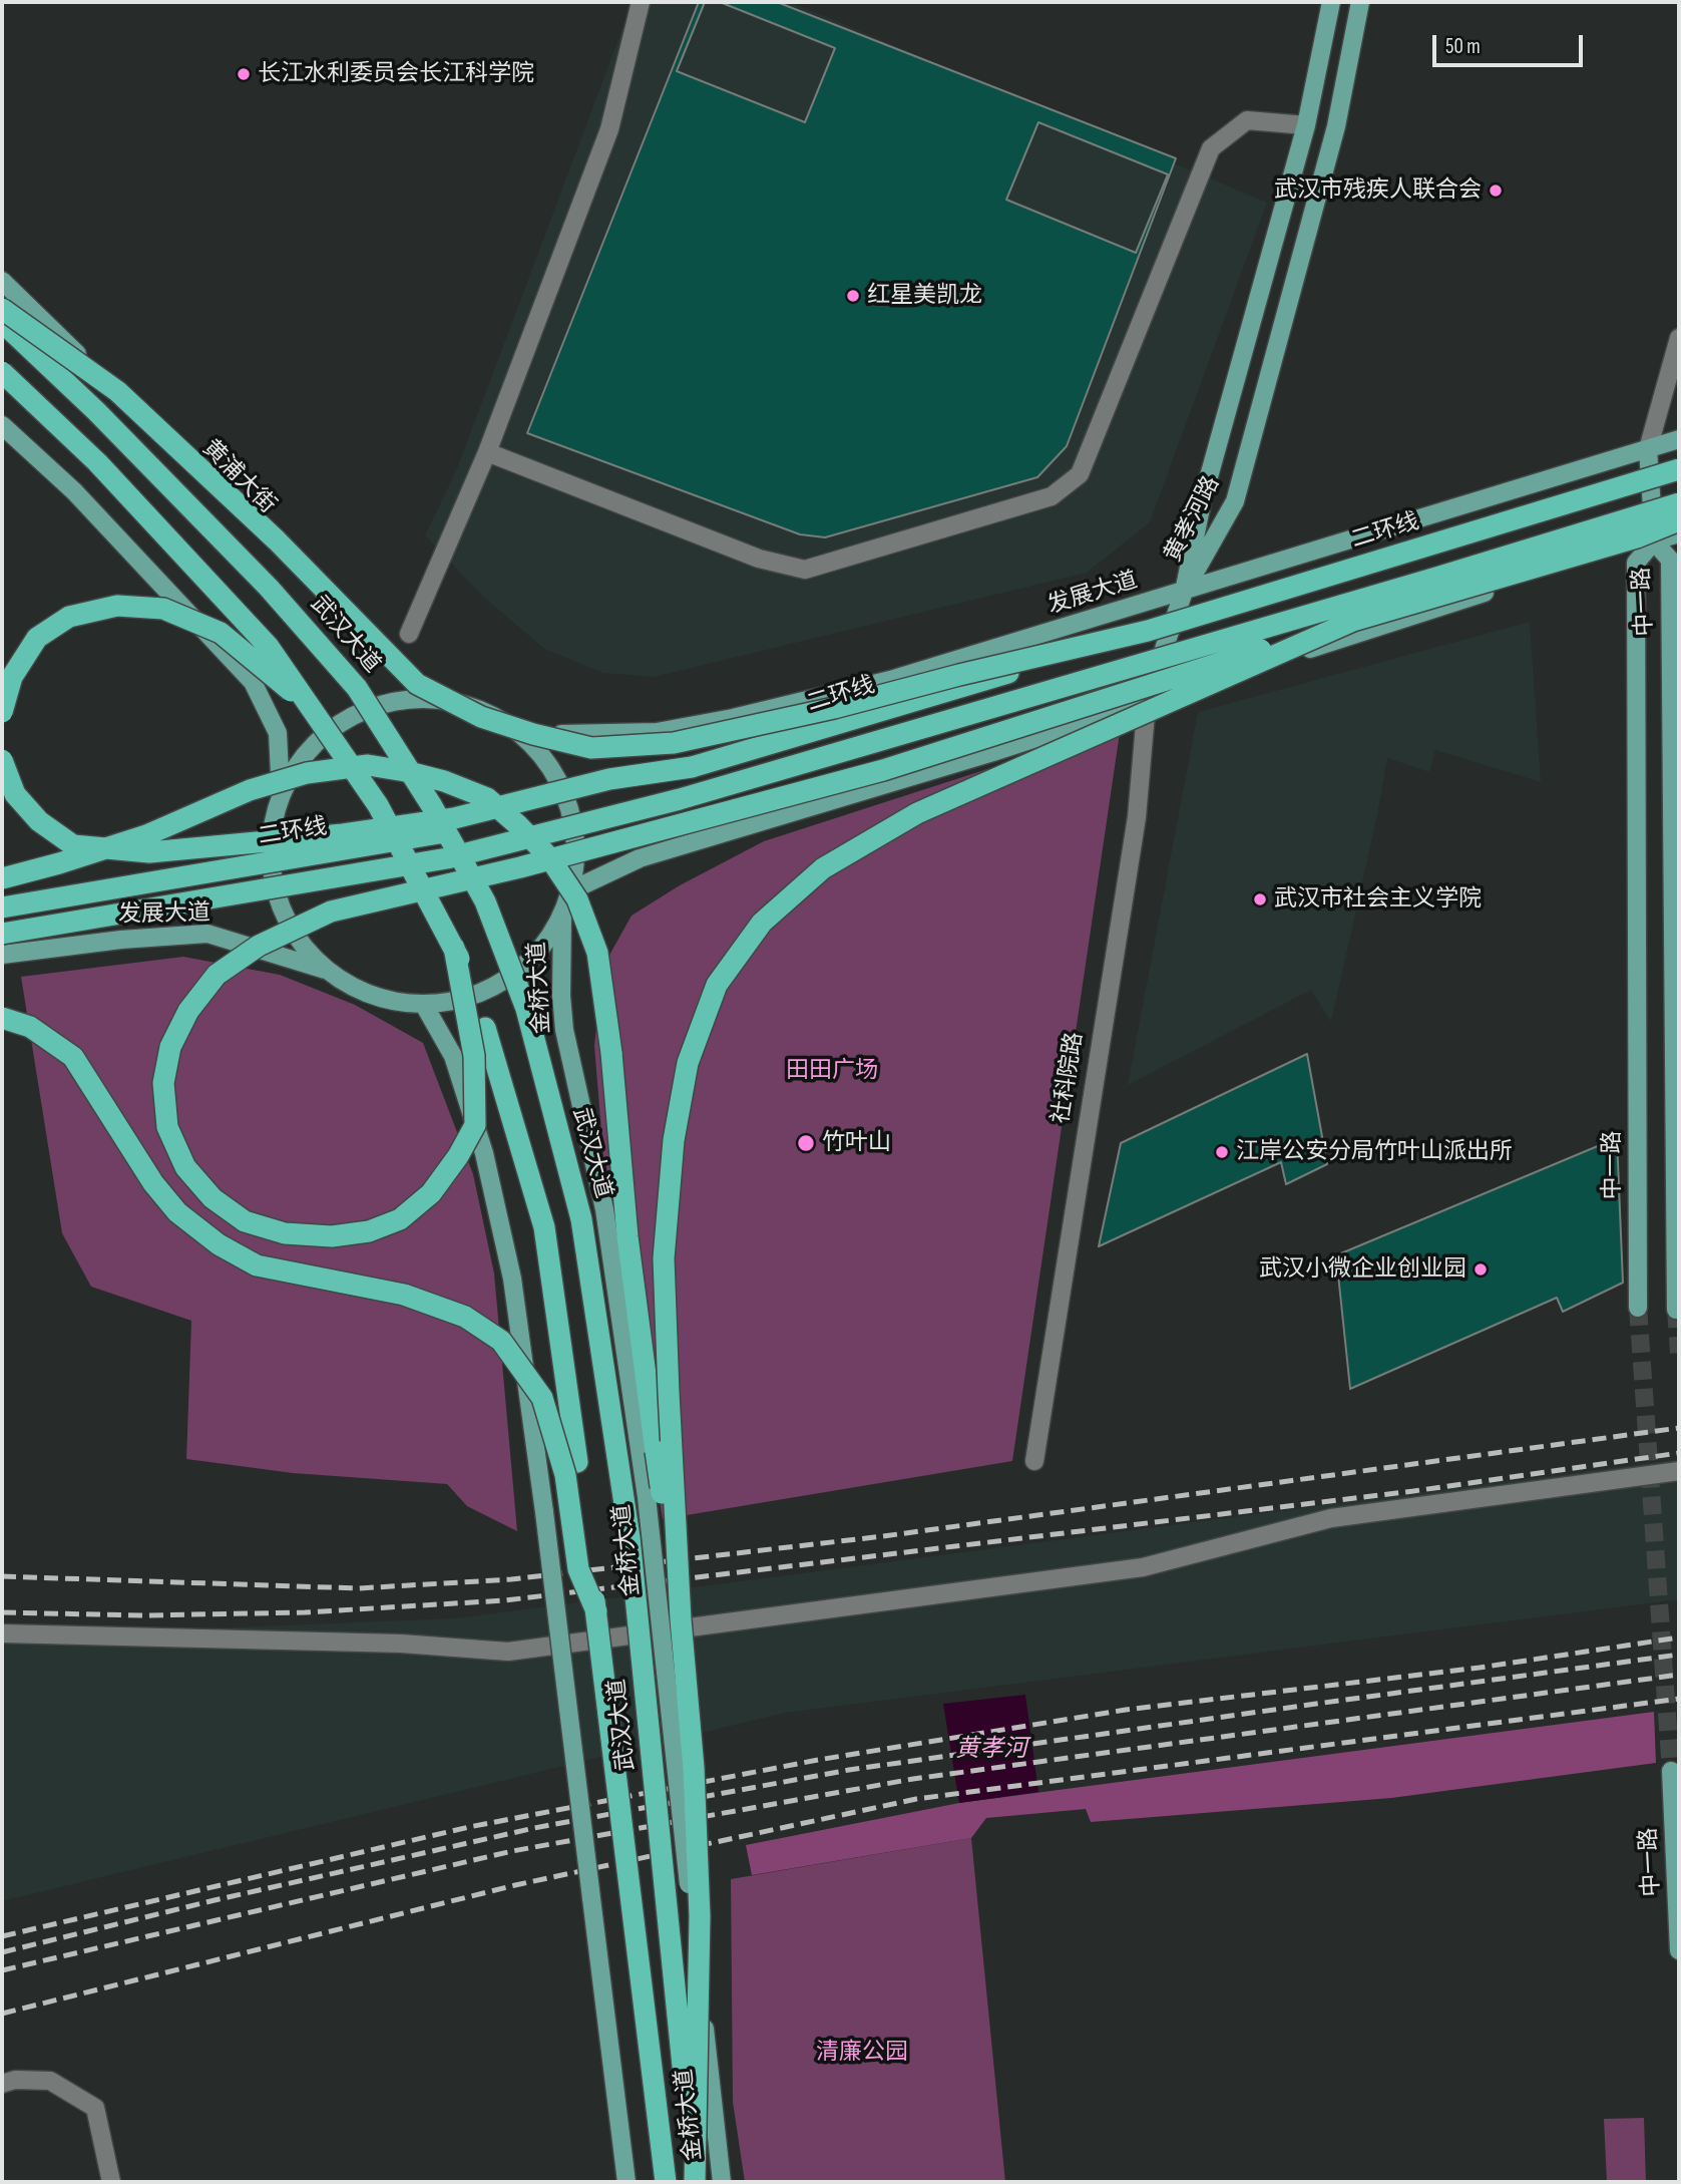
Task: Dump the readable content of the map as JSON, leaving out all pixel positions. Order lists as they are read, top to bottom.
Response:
{
  "streets": {
    "highway": ["二环线", "武汉大道"],
    "main road": [
      "黄浦大街",
      "黄孝河路",
      "发展大道",
      "中一路",
      "金桥大道"
    ],
    "street": ["社科院路"]
  },
  "crossings": [
    ["黄孝河路", "发展大道"]
  ],
  "water": ["黄孝河"],
  "parks": ["田田广场", "清廉公园"],
  "places": [
    "长江水利委员会长江科学院",
    "武汉市残疾人联合会",
    "红星美凯龙",
    "武汉市社会主义学院",
    "竹叶山",
    "江岸公安分局竹叶山派出所",
    "武汉小微企业创业园"
  ],
  "scale_bar": "50 m"
}
